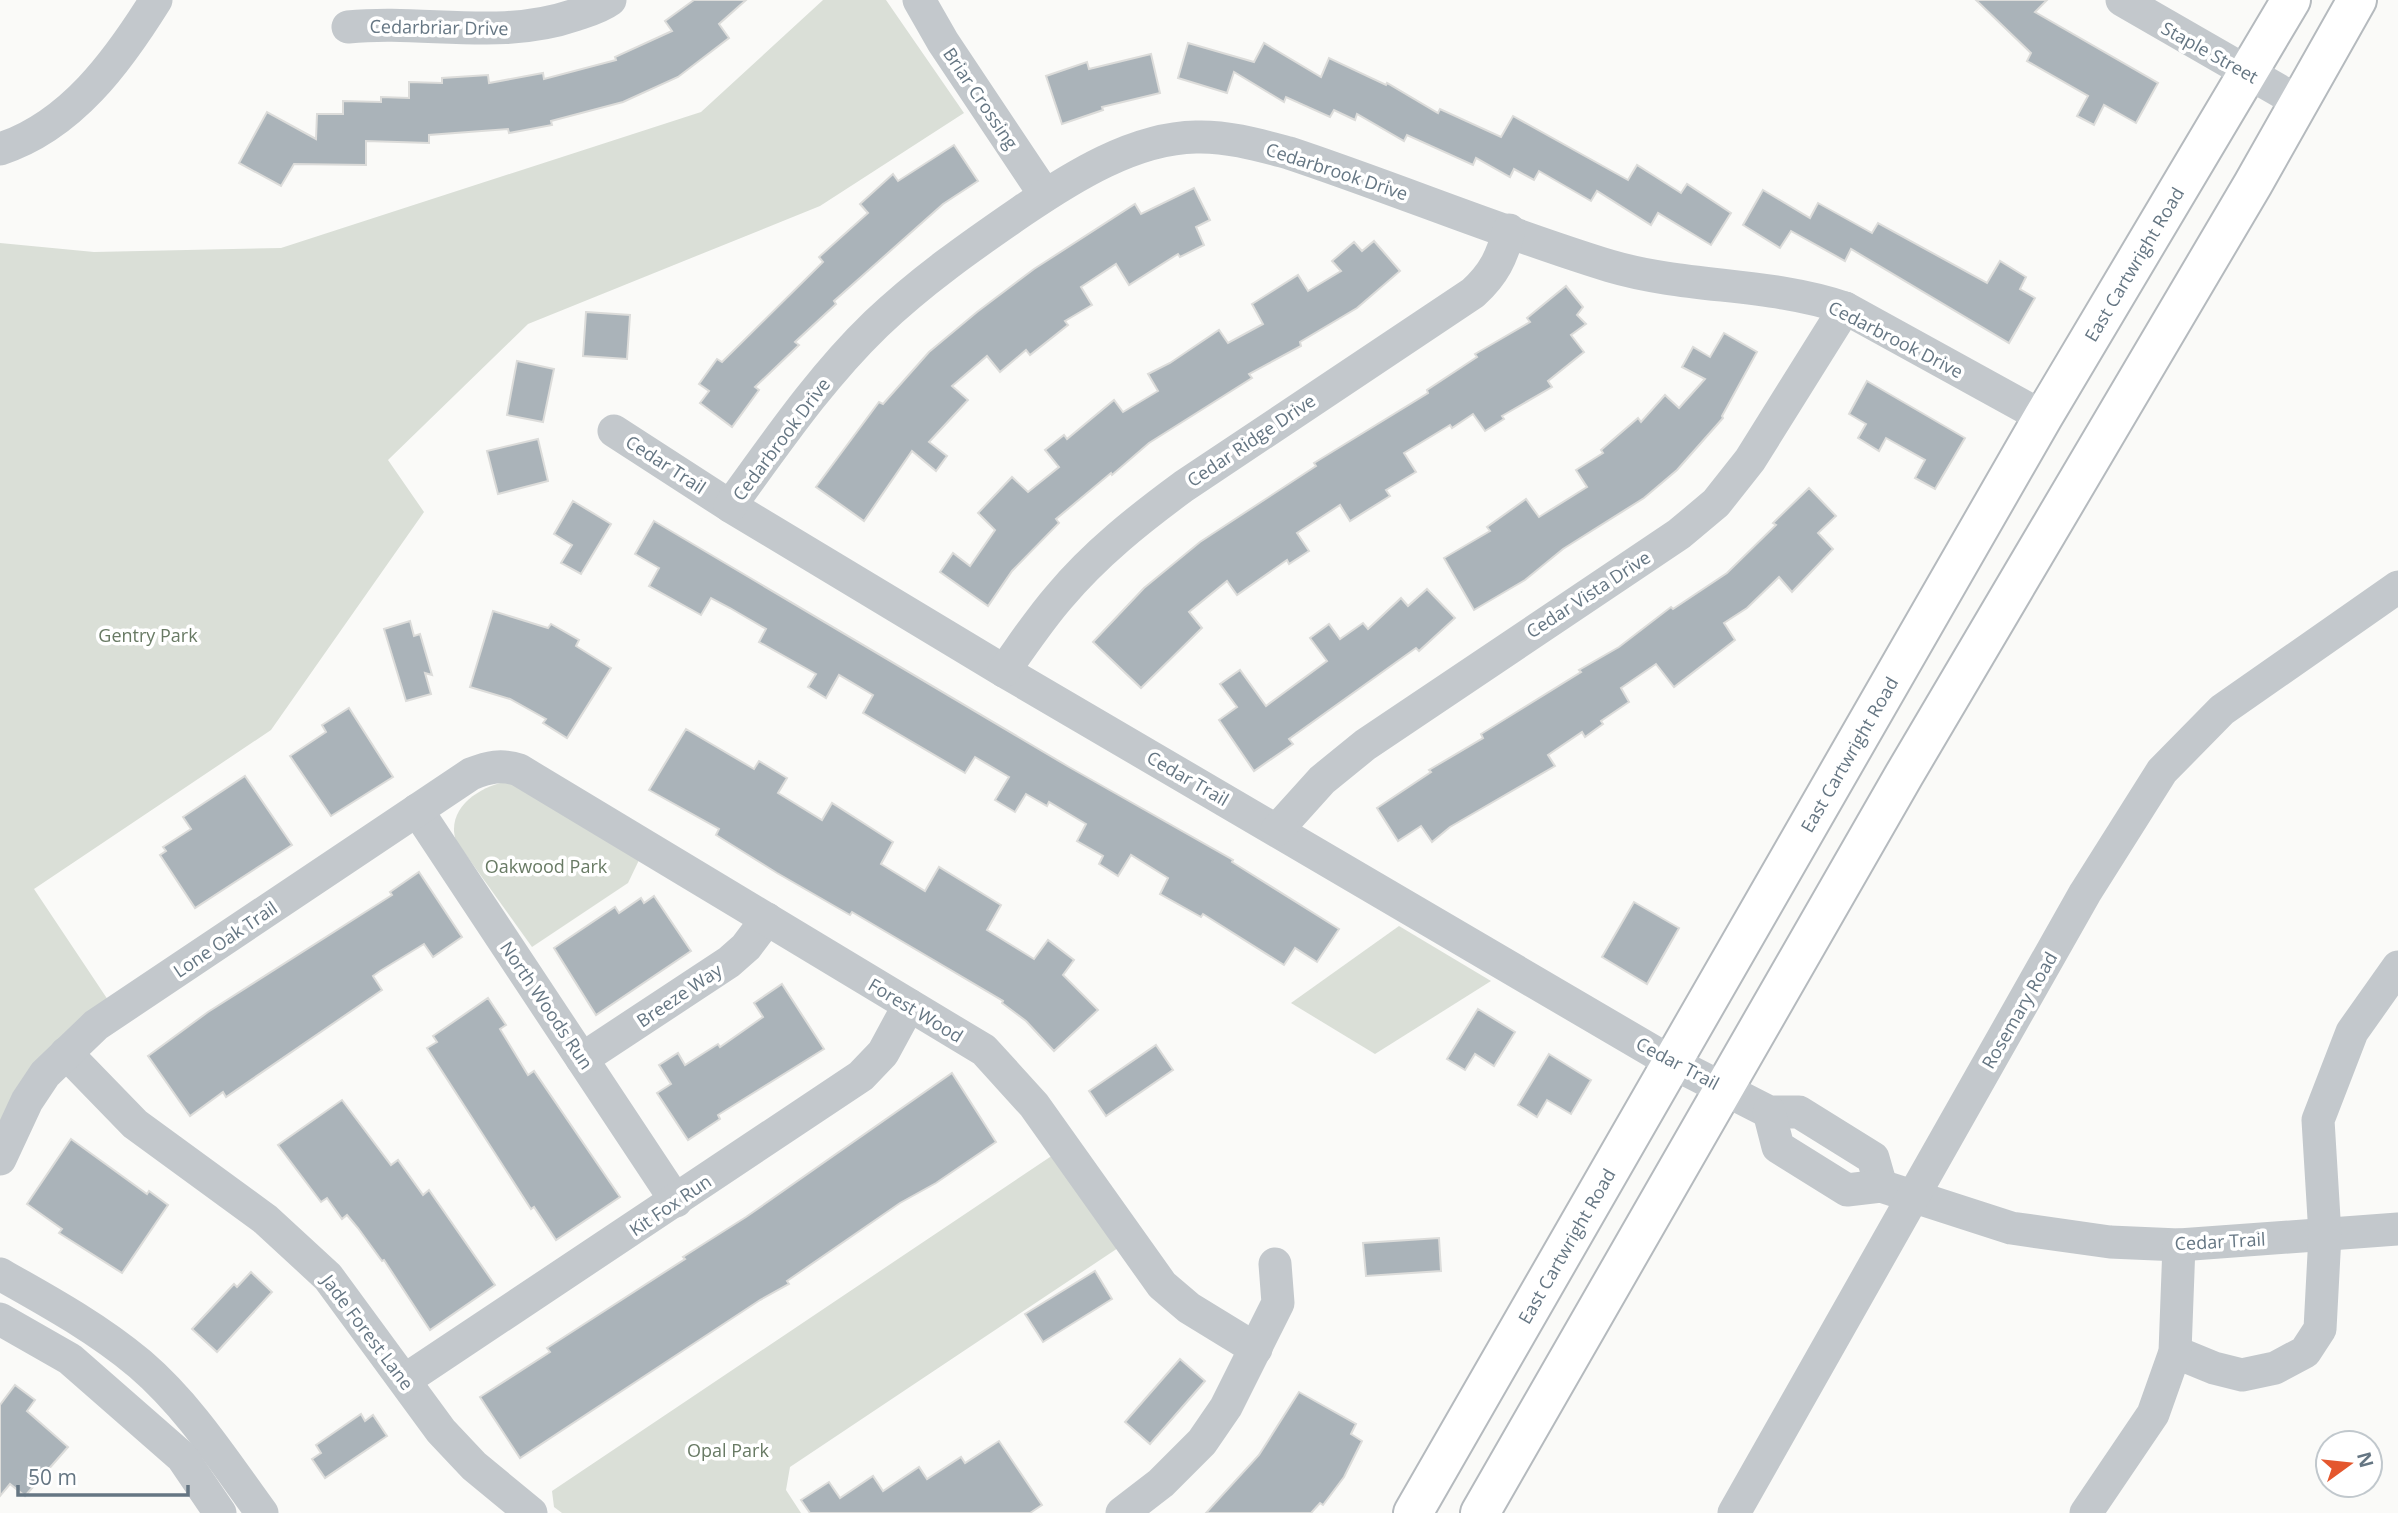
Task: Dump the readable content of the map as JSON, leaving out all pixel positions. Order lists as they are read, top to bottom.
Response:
{
  "streets": {
    "main road": ["East Cartwright Road"],
    "street": [
      "Cedarbriar Drive",
      "Staple Street",
      "Briar Crossing",
      "Cedarbrook Drive",
      "Cedar Ridge Drive",
      "Cedar Trail",
      "Cedar Vista Drive",
      "Lone Oak Trail",
      "Breeze Way",
      "North Woods Run",
      "Forest Wood",
      "Rosemary Road",
      "Kit Fox Run",
      "Jade Forest Lane"
    ]
  },
  "crossings": [
    ["Staple Street", "East Cartwright Road"],
    ["Briar Crossing", "Cedarbrook Drive"],
    ["Cedarbrook Drive", "East Cartwright Road"],
    ["Cedarbrook Drive", "Cedar Ridge Drive"],
    ["Cedarbrook Drive", "Cedar Trail"],
    ["Cedarbrook Drive", "Cedar Vista Drive"],
    ["East Cartwright Road", "Cedar Trail"],
    ["Cedar Ridge Drive", "Cedar Trail"],
    ["Cedar Trail", "Cedar Vista Drive"],
    ["Cedar Trail", "Rosemary Road"],
    ["Lone Oak Trail", "North Woods Run"],
    ["Lone Oak Trail", "Forest Wood"],
    ["Lone Oak Trail", "Jade Forest Lane"],
    ["Breeze Way", "North Woods Run"],
    ["Breeze Way", "Forest Wood"],
    ["North Woods Run", "Kit Fox Run"],
    ["Forest Wood", "Kit Fox Run"],
    ["Kit Fox Run", "Jade Forest Lane"]
  ],
  "parks": ["Gentry Park", "Oakwood Park", "Opal Park"],
  "scale_bar": "50 m",
  "north": "right"
}
